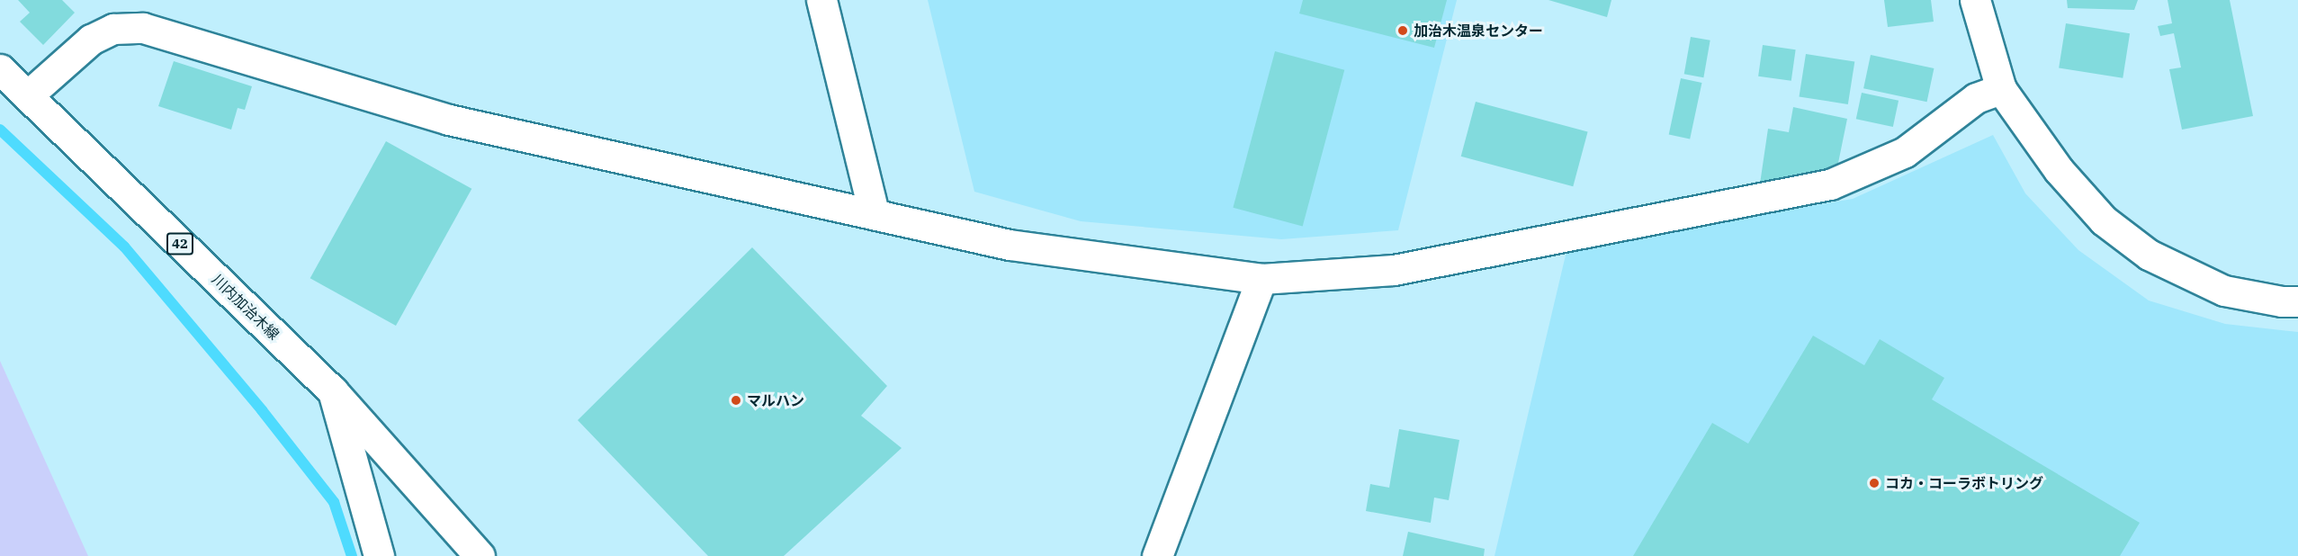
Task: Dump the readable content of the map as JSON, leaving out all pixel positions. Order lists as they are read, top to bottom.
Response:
{
  "streets": {
    "street": ["42", "川内加治木線"]
  },
  "places": ["加治木温泉センター", "マルハン", "コカ・コーラボトリング"]
}
